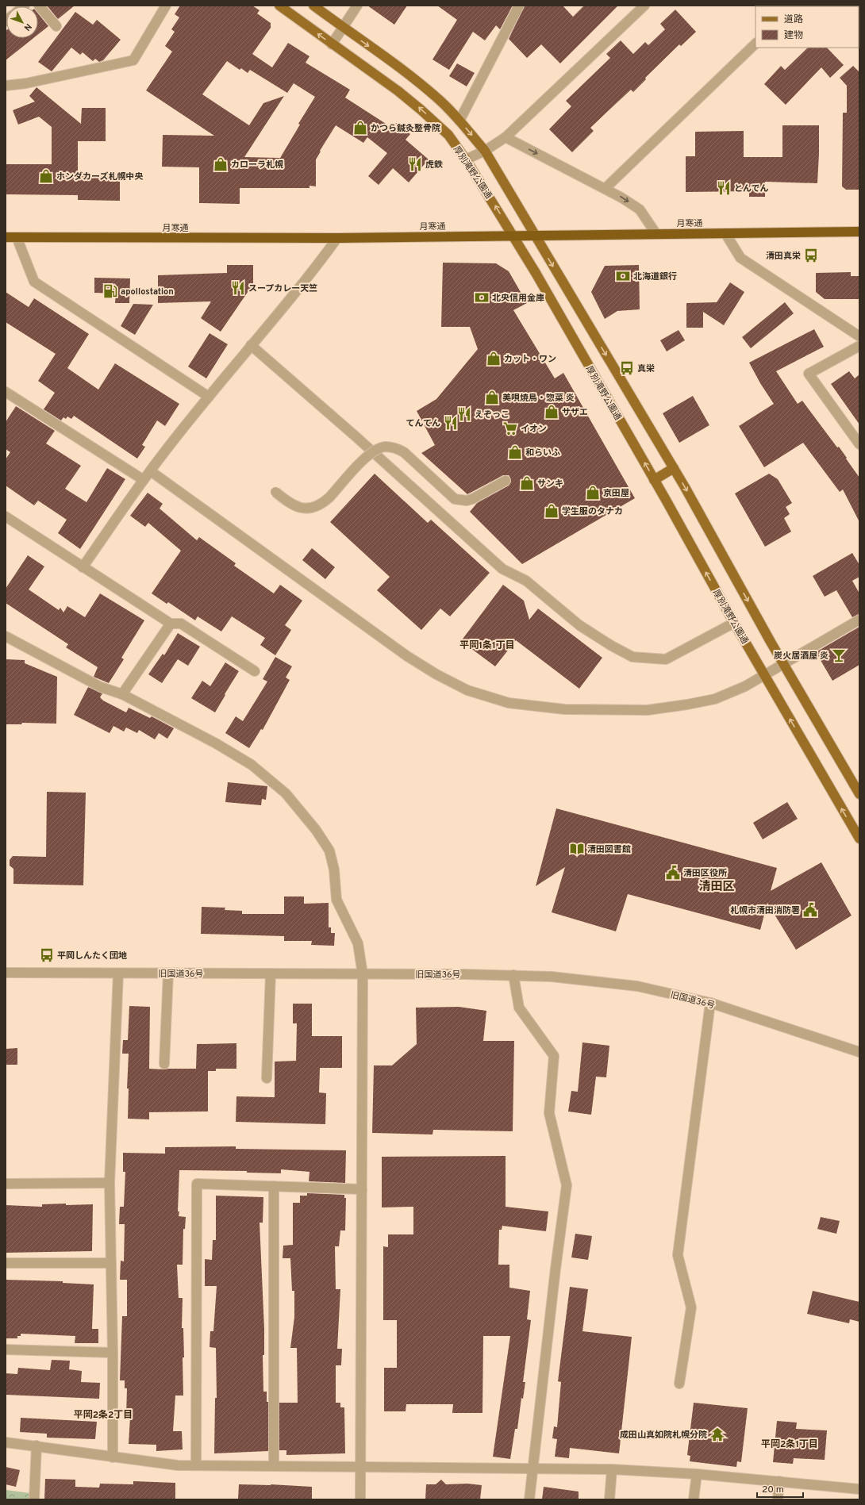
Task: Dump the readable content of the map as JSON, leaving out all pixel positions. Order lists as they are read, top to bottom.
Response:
{
  "streets": {
    "highway": ["月寒通"],
    "main road": ["厚別滝野公園通"],
    "street": ["旧国道36号"]
  },
  "crossings": [
    ["厚別滝野公園通", "月寒通"]
  ],
  "districts": [
    "平岡1条1丁目",
    "清田区",
    "平岡2条2丁目",
    "平岡2条1丁目"
  ],
  "places": {
    "shop": [
      "かつら鍼灸整骨院",
      "カローラ札幌",
      "ホンダカーズ札幌中央",
      "カット・ワン",
      "美唄焼鳥・惣菜 炎",
      "サザエ",
      "和らいふ",
      "サンキ",
      "京田屋",
      "学生服のタナカ"
    ],
    "restaurant": [
      "虎鉄",
      "とんでん",
      "スープカレー天竺",
      "えぞっこ",
      "てんてん"
    ],
    "bus stop": ["清田真栄", "真栄", "平岡しんたく団地"],
    "bank": ["北海道銀行", "北央信用金庫"],
    "fuel station": ["apollostation"],
    "supermarket": ["イオン"],
    "bar": ["炭火居酒屋 炎"],
    "library": ["清田図書館"],
    "public building": ["清田区役所", "札幌市清田消防署"],
    "temple": ["成田山真如院札幌分院"]
  },
  "legend": ["道路", "建物"],
  "scale_bar": "20 m",
  "north": "bottom right"
}
